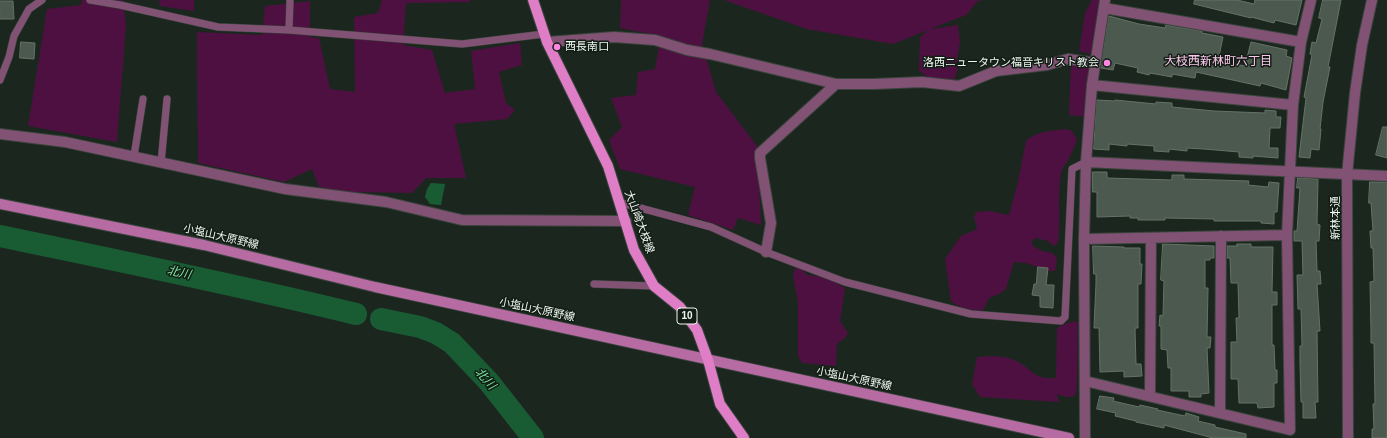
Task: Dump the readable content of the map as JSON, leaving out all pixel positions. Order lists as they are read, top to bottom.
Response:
{
  "streets": {
    "main road": ["大山崎大枝線", "小塩山大原野線", "10"],
    "street": ["新林本通"]
  },
  "crossings": [
    ["大山崎大枝線", "小塩山大原野線"]
  ],
  "districts": ["大枝西新林町六丁目"],
  "water": ["北川"],
  "places": ["西長南口", "洛西ニュータウン福音キリスト教会"]
}
